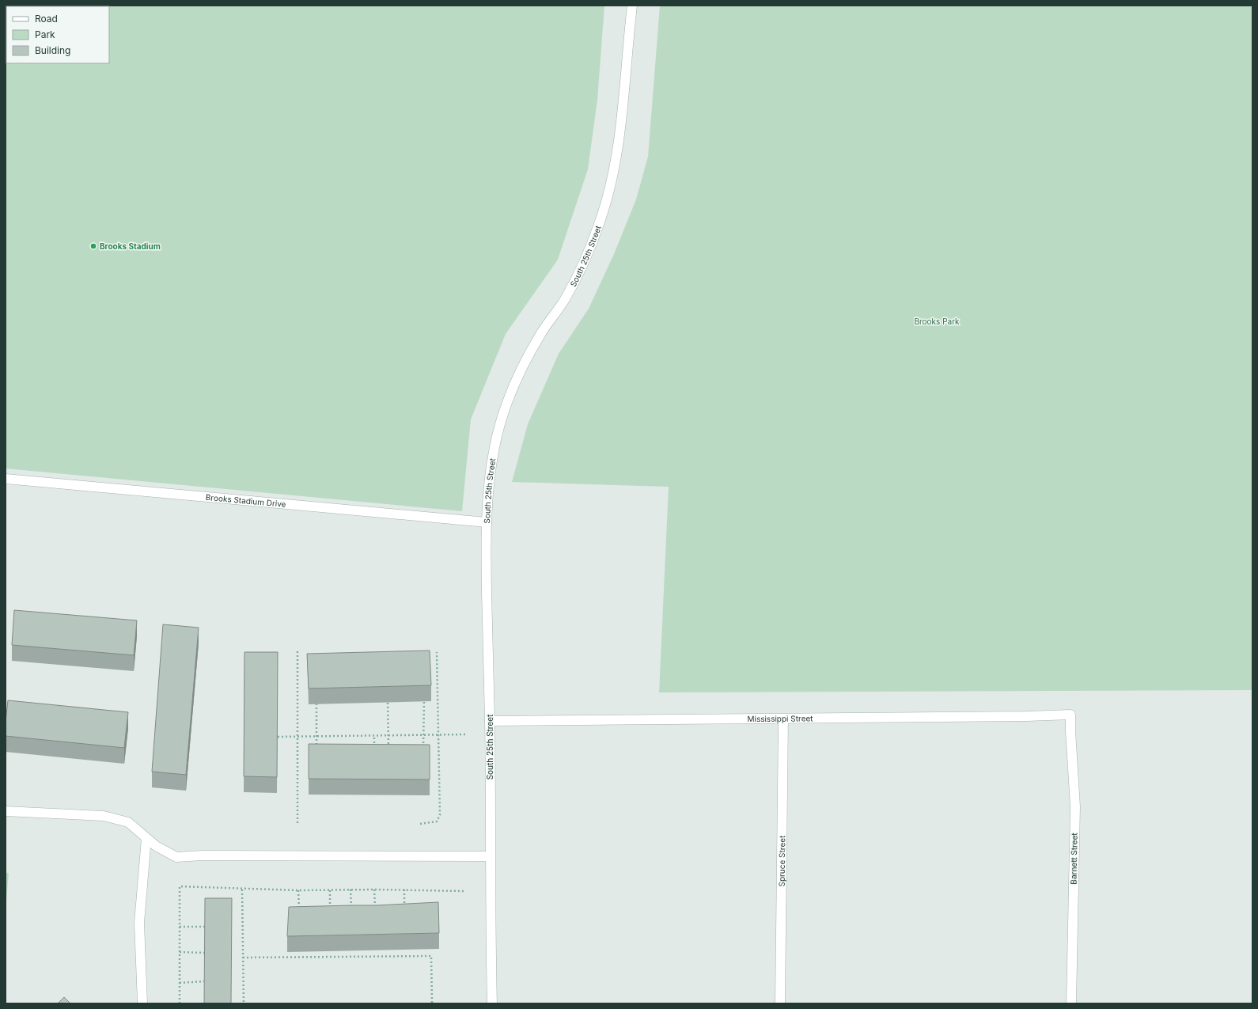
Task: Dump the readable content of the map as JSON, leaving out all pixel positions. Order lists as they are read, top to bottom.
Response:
{
  "streets": {
    "street": [
      "South 25th Street",
      "Brooks Stadium Drive",
      "Mississippi Street",
      "Barnett Street",
      "Spruce Street"
    ]
  },
  "crossings": [
    ["South 25th Street", "Brooks Stadium Drive"],
    ["South 25th Street", "Mississippi Street"],
    ["Mississippi Street", "Barnett Street"],
    ["Mississippi Street", "Spruce Street"]
  ],
  "parks": ["Brooks Park"],
  "places": ["Brooks Stadium"],
  "legend": ["Road", "Park", "Building"]
}
